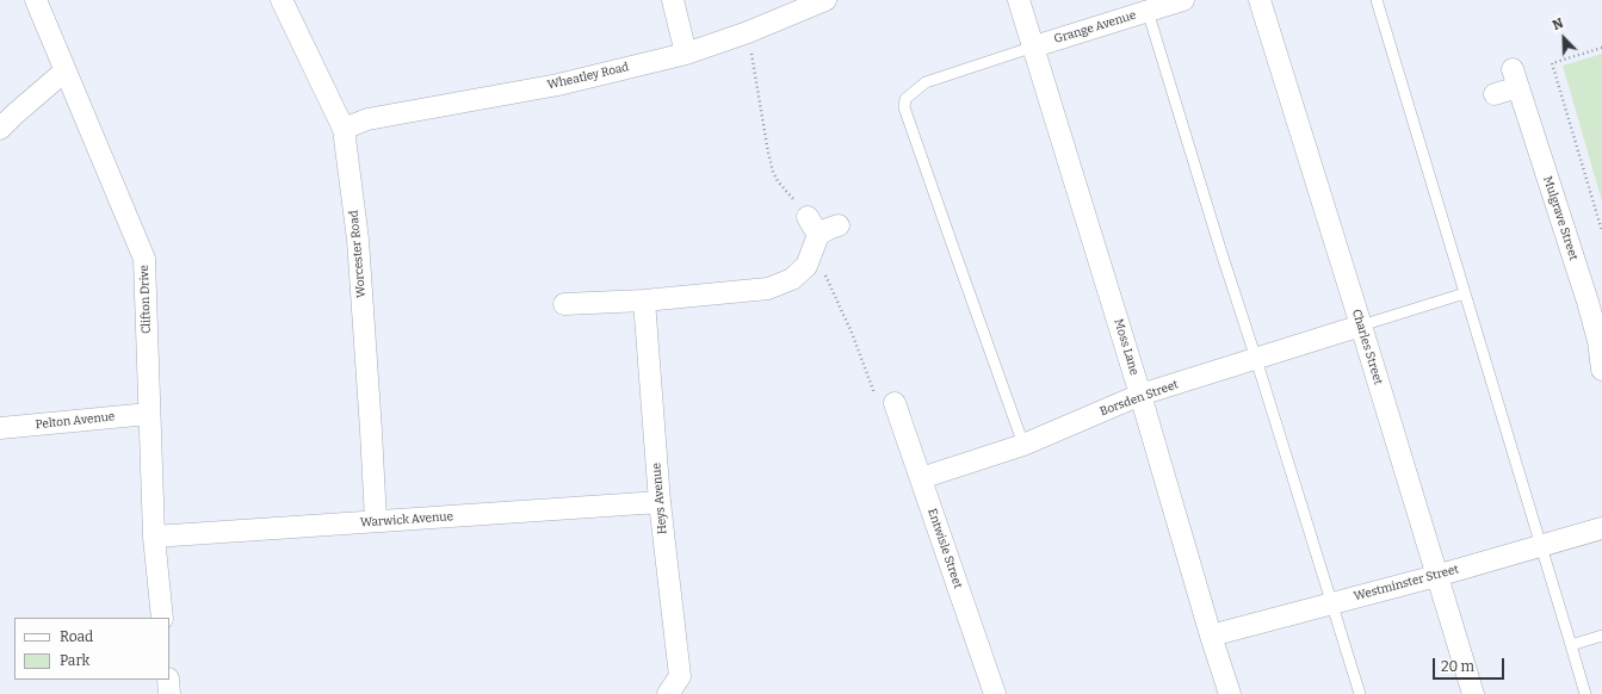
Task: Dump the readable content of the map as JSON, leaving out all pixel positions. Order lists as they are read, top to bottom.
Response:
{
  "streets": {
    "street": [
      "Grange Avenue",
      "Wheatley Road",
      "Mulgrave Street",
      "Worcester Road",
      "Clifton Drive",
      "Moss Lane",
      "Charles Street",
      "Borsden Street",
      "Pelton Avenue",
      "Heys Avenue",
      "Warwick Avenue",
      "Entwisle Street",
      "Westminster Street"
    ]
  },
  "crossings": [
    ["Grange Avenue", "Moss Lane"],
    ["Wheatley Road", "Worcester Road"],
    ["Worcester Road", "Warwick Avenue"],
    ["Clifton Drive", "Pelton Avenue"],
    ["Clifton Drive", "Warwick Avenue"],
    ["Moss Lane", "Borsden Street"],
    ["Moss Lane", "Westminster Street"],
    ["Charles Street", "Borsden Street"],
    ["Charles Street", "Westminster Street"],
    ["Borsden Street", "Entwisle Street"],
    ["Heys Avenue", "Warwick Avenue"]
  ],
  "legend": ["Road", "Park"],
  "scale_bar": "20 m",
  "north": "top left"
}
